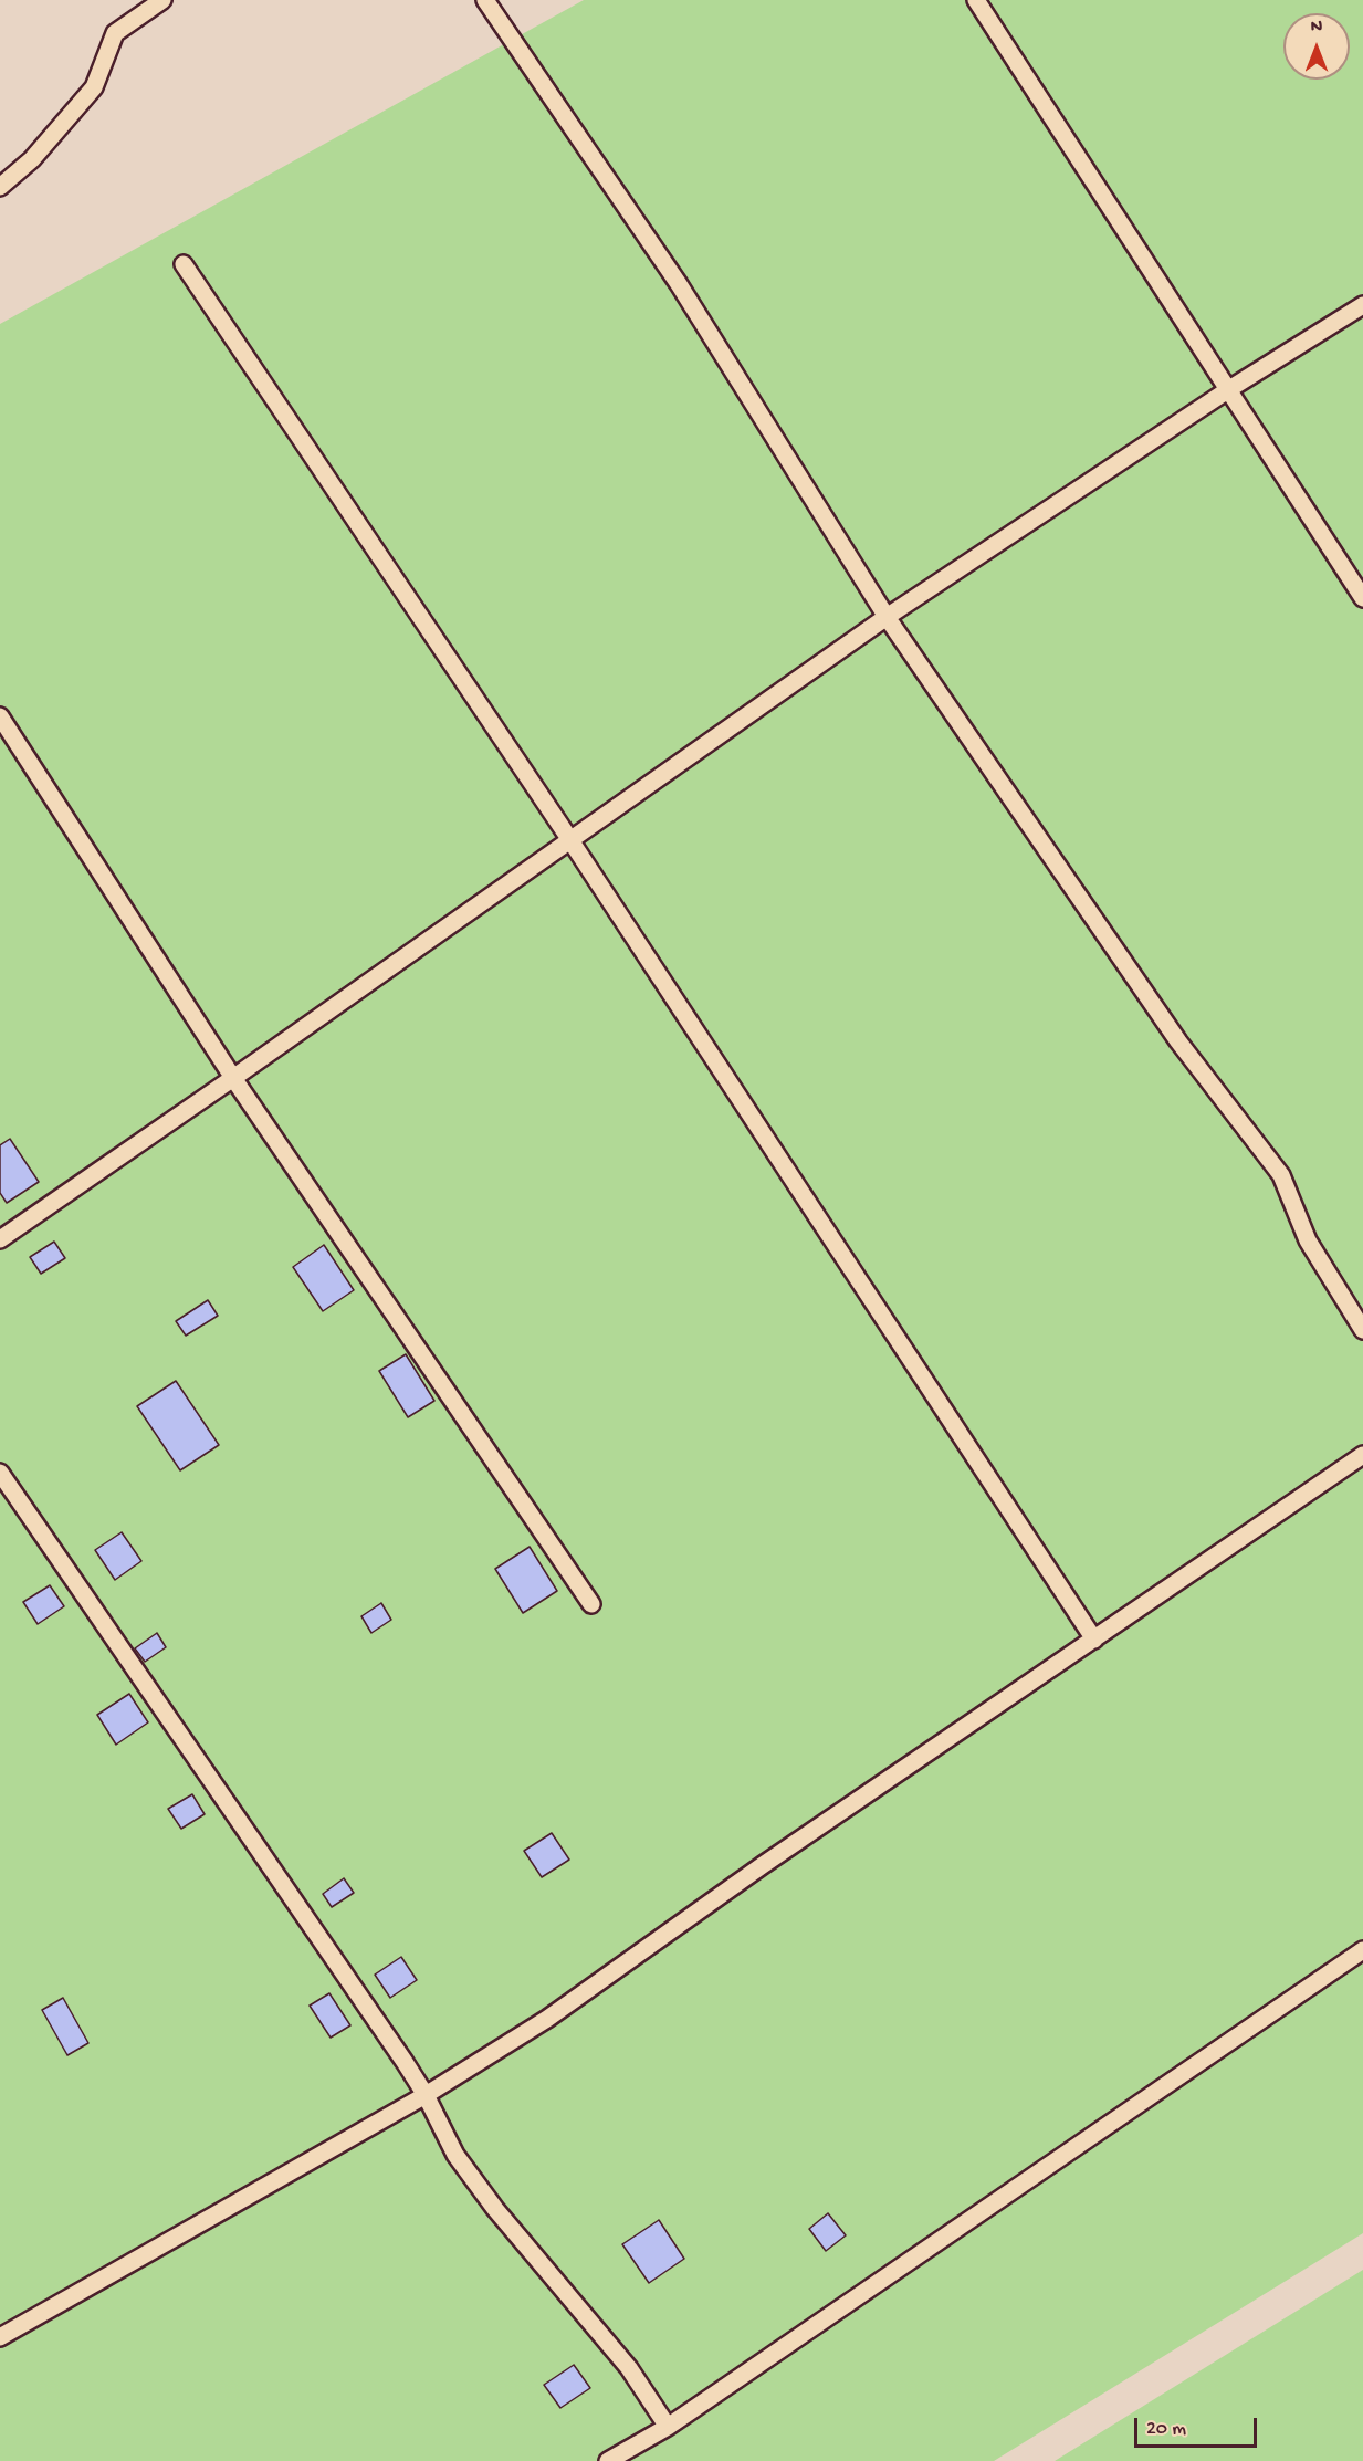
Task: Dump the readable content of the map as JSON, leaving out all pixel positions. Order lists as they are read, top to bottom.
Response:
{
  "scale_bar": "20 m",
  "north": "top"
}
